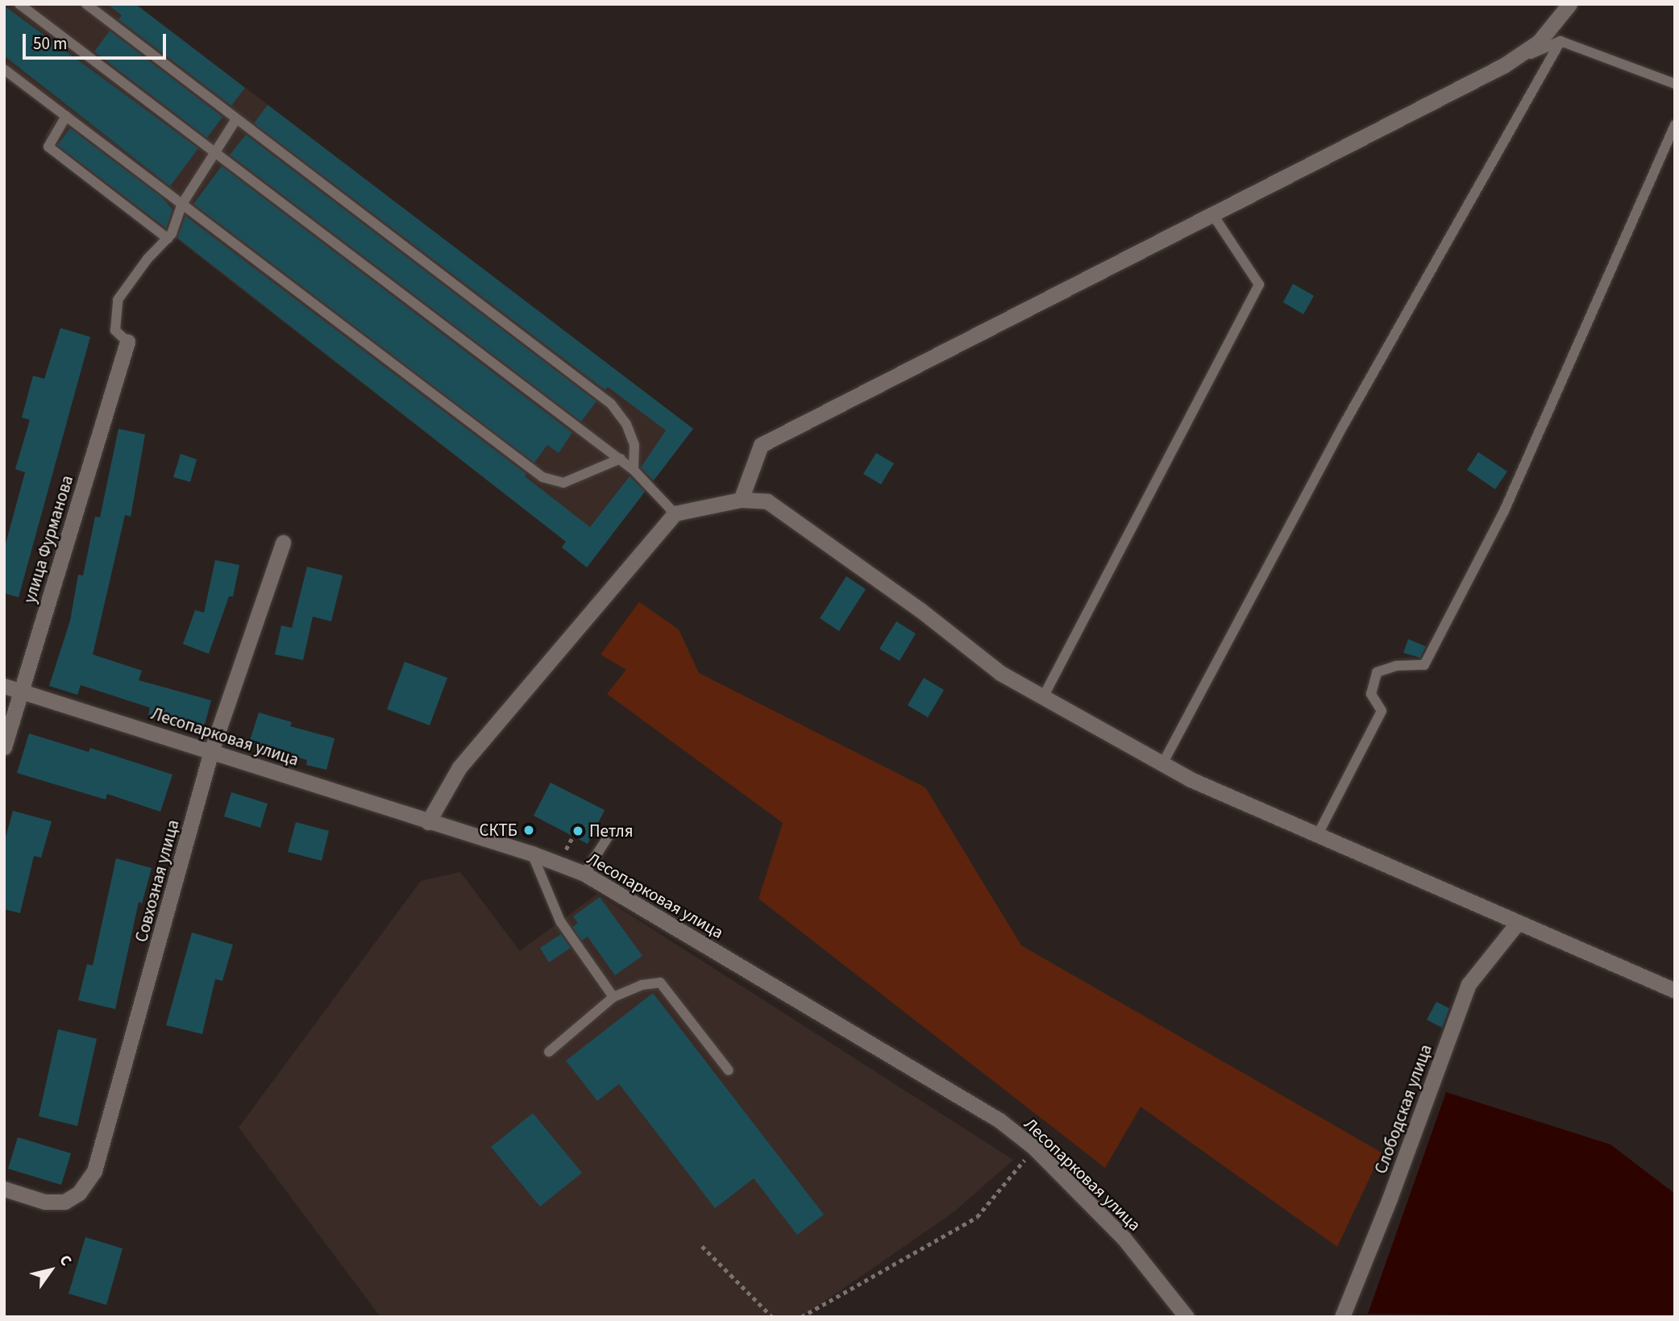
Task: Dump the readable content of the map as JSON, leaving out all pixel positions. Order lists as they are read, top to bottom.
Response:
{
  "streets": {
    "street": [
      "улица Фурманова",
      "Лесопарковая улица",
      "Совхозная улица",
      "Слободская улица"
    ]
  },
  "crossings": [
    ["улица Фурманова", "Лесопарковая улица"],
    ["Лесопарковая улица", "Совхозная улица"]
  ],
  "places": ["СКТБ", "Петля"],
  "scale_bar": "50 m",
  "north": "top right"
}
